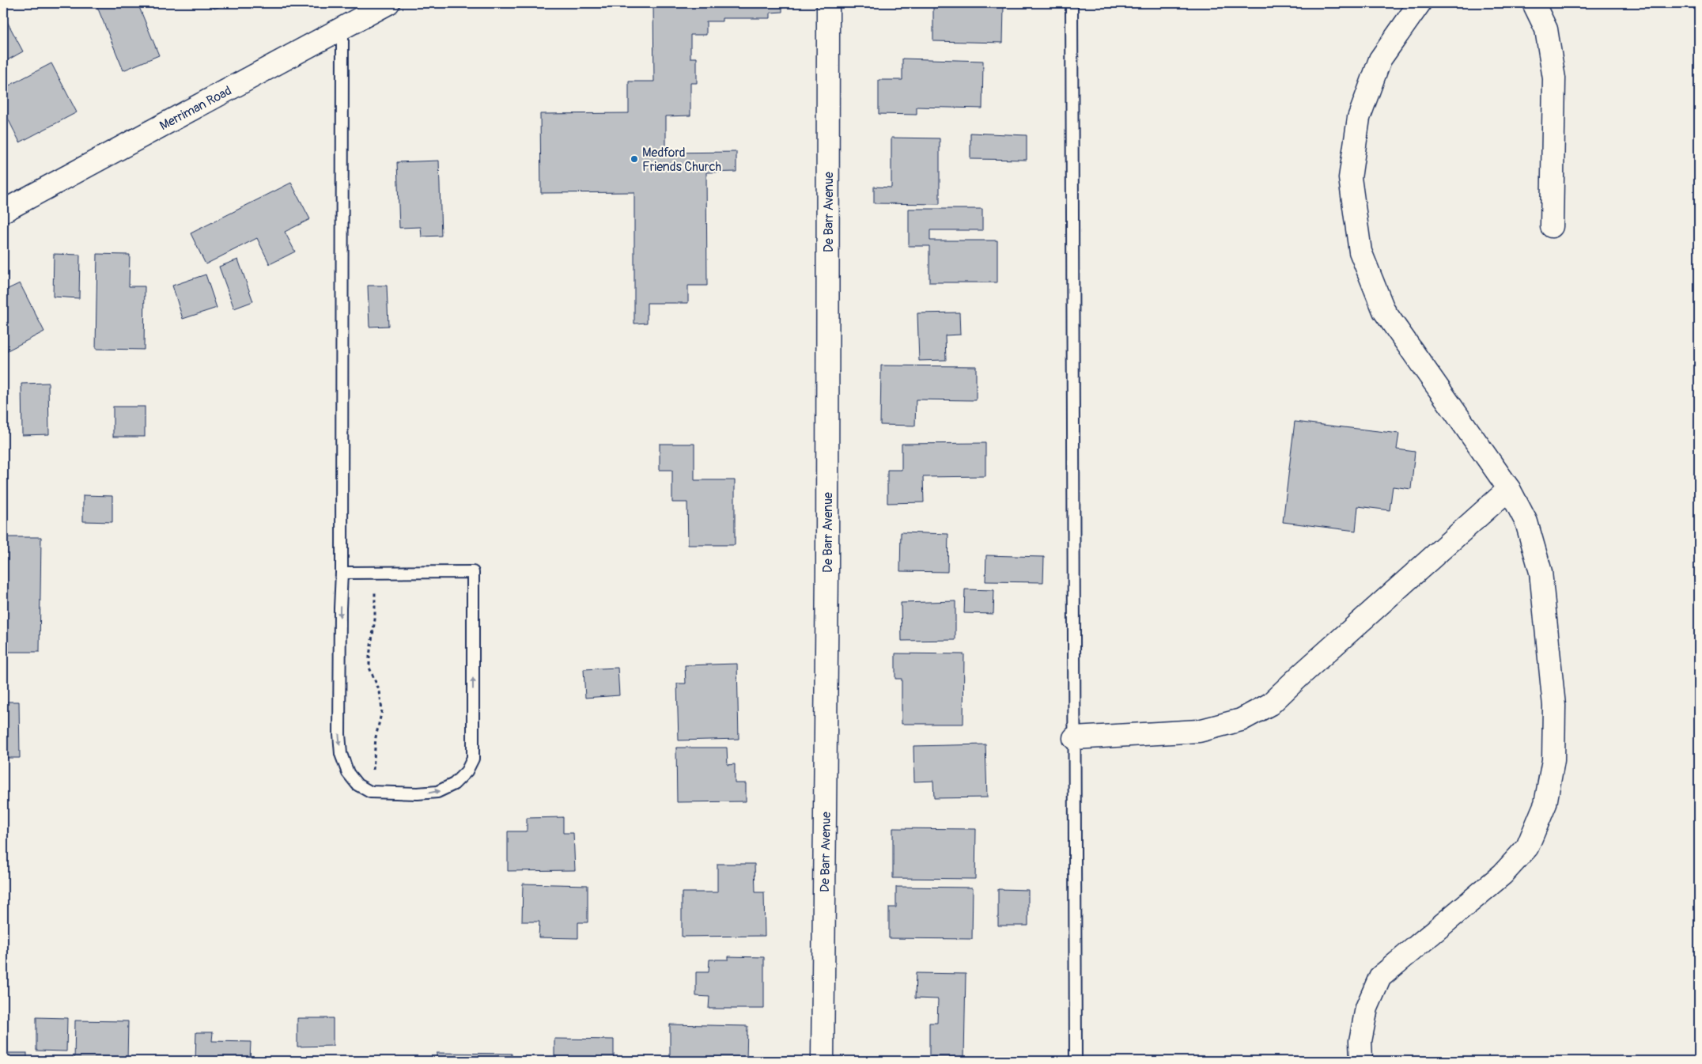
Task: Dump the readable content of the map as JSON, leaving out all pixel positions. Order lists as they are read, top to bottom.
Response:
{
  "streets": {
    "street": ["Merriman Road", "De Barr Avenue"]
  },
  "places": ["Medford Friends Church"]
}
